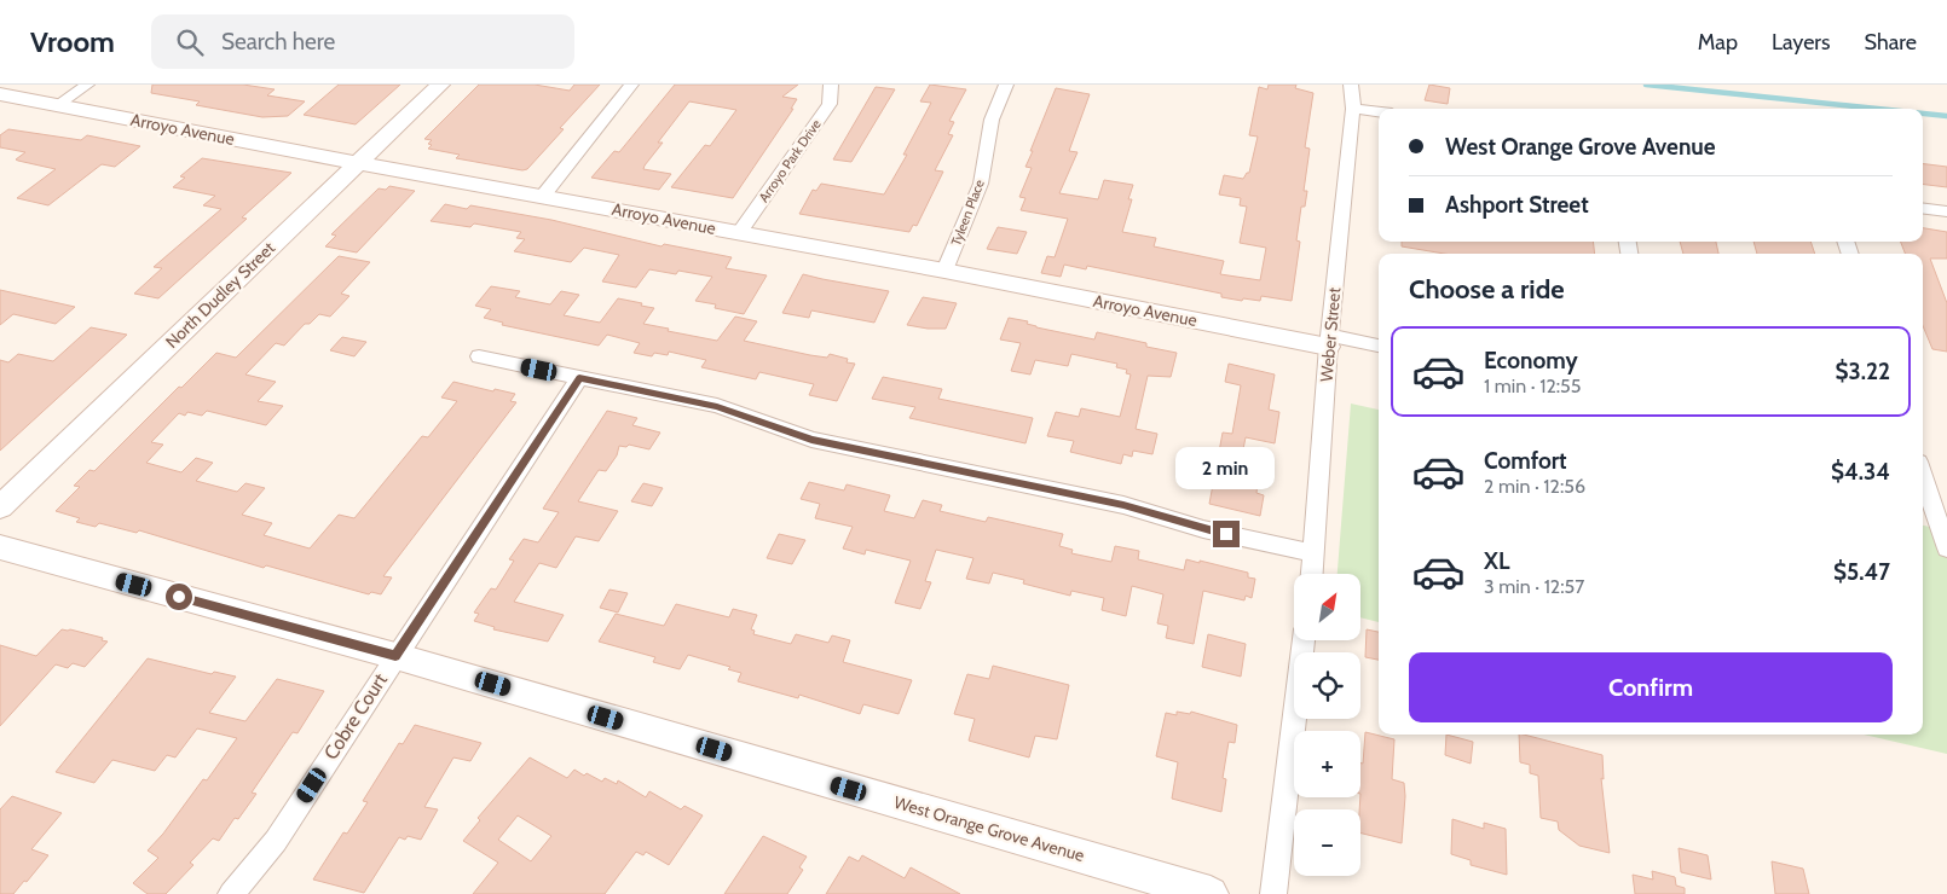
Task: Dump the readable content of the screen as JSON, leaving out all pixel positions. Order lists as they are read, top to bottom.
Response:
{
  "streets": {
    "street": [
      "Arroyo Avenue",
      "Arroyo Park Drive",
      "Tyleen Place",
      "North Dudley Street",
      "Weber Street",
      "Cobre Court",
      "West Orange Grove Avenue"
    ]
  },
  "crossings": [
    ["Arroyo Avenue", "Arroyo Park Drive"],
    ["Arroyo Avenue", "Tyleen Place"],
    ["Arroyo Avenue", "North Dudley Street"],
    ["Arroyo Avenue", "Weber Street"],
    ["Cobre Court", "West Orange Grove Avenue"]
  ],
  "north": "top right",
  "page": {
    "header": "Vroom",
    "search": "Search here",
    "nav": ["Map", "Layers", "Share"],
    "banner": ["West Orange Grove Avenue", "Ashport Street"],
    "heading": "Choose a ride",
    "list": [
      {
        "name": "Economy",
        "note": "1 min · 12:55",
        "value": "$3.22"
      },
      {
        "name": "Comfort",
        "note": "2 min · 12:56",
        "value": "$4.34"
      },
      {
        "name": "XL",
        "note": "3 min · 12:57",
        "value": "$5.47"
      }
    ],
    "bubble": "2 min",
    "map_buttons": ["+", "−"],
    "buttons": "Confirm"
  }
}
